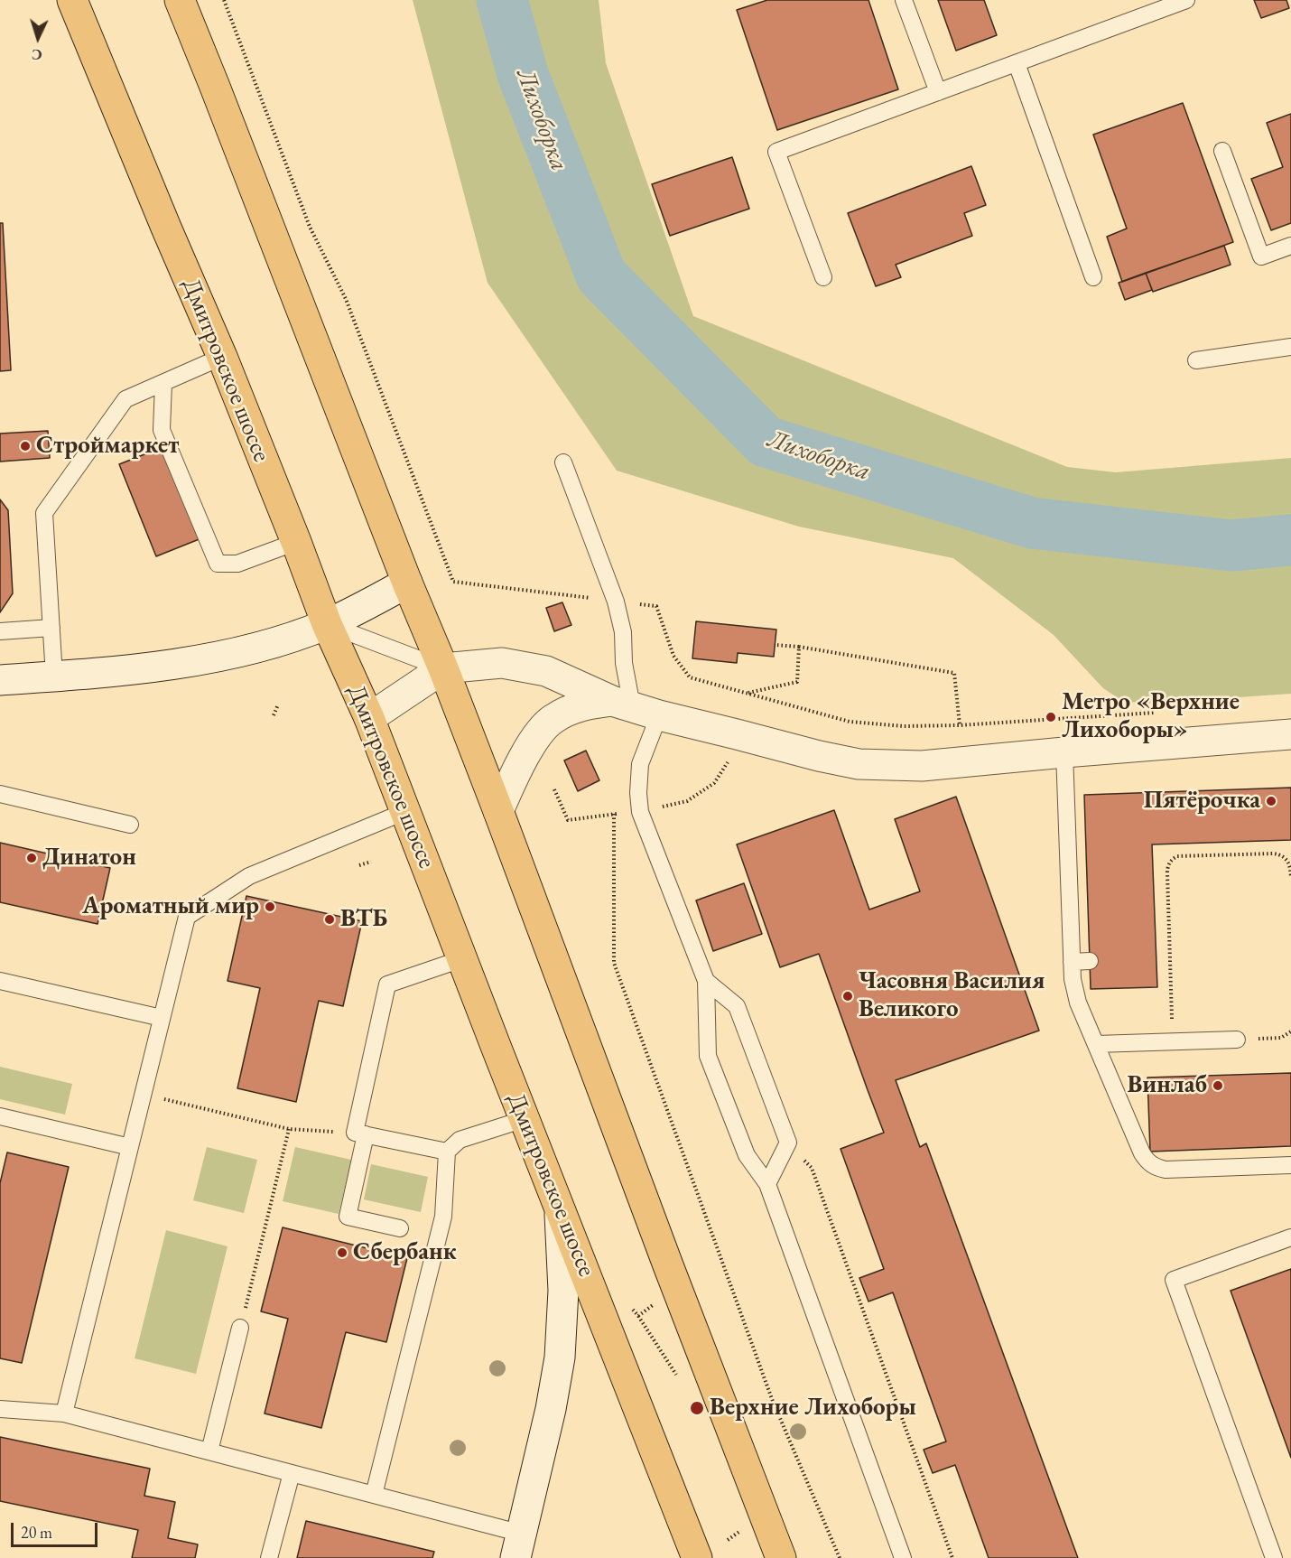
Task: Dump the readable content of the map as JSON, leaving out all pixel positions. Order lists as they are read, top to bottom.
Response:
{
  "streets": {
    "main road": ["Дмитровское шоссе"]
  },
  "water": ["Лихоборка"],
  "places": [
    "Строймаркет",
    "Метро «Верхние Лихоборы»",
    "Пятёрочка",
    "Динатон",
    "Ароматный мир",
    "ВТБ",
    "Часовня Василия Великого",
    "Винлаб",
    "Сбербанк",
    "Верхние Лихоборы"
  ],
  "scale_bar": "20 m",
  "north": "bottom"
}
